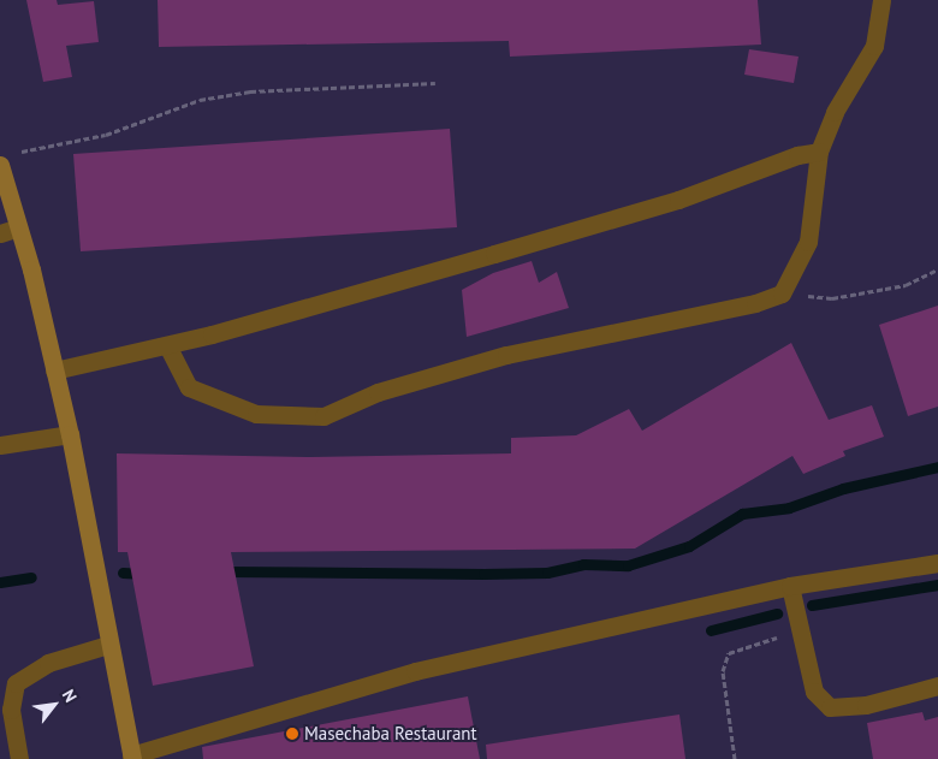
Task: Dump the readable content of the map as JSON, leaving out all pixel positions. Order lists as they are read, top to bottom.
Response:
{
  "places": ["Masechaba Restaurant"],
  "north": "top right"
}
